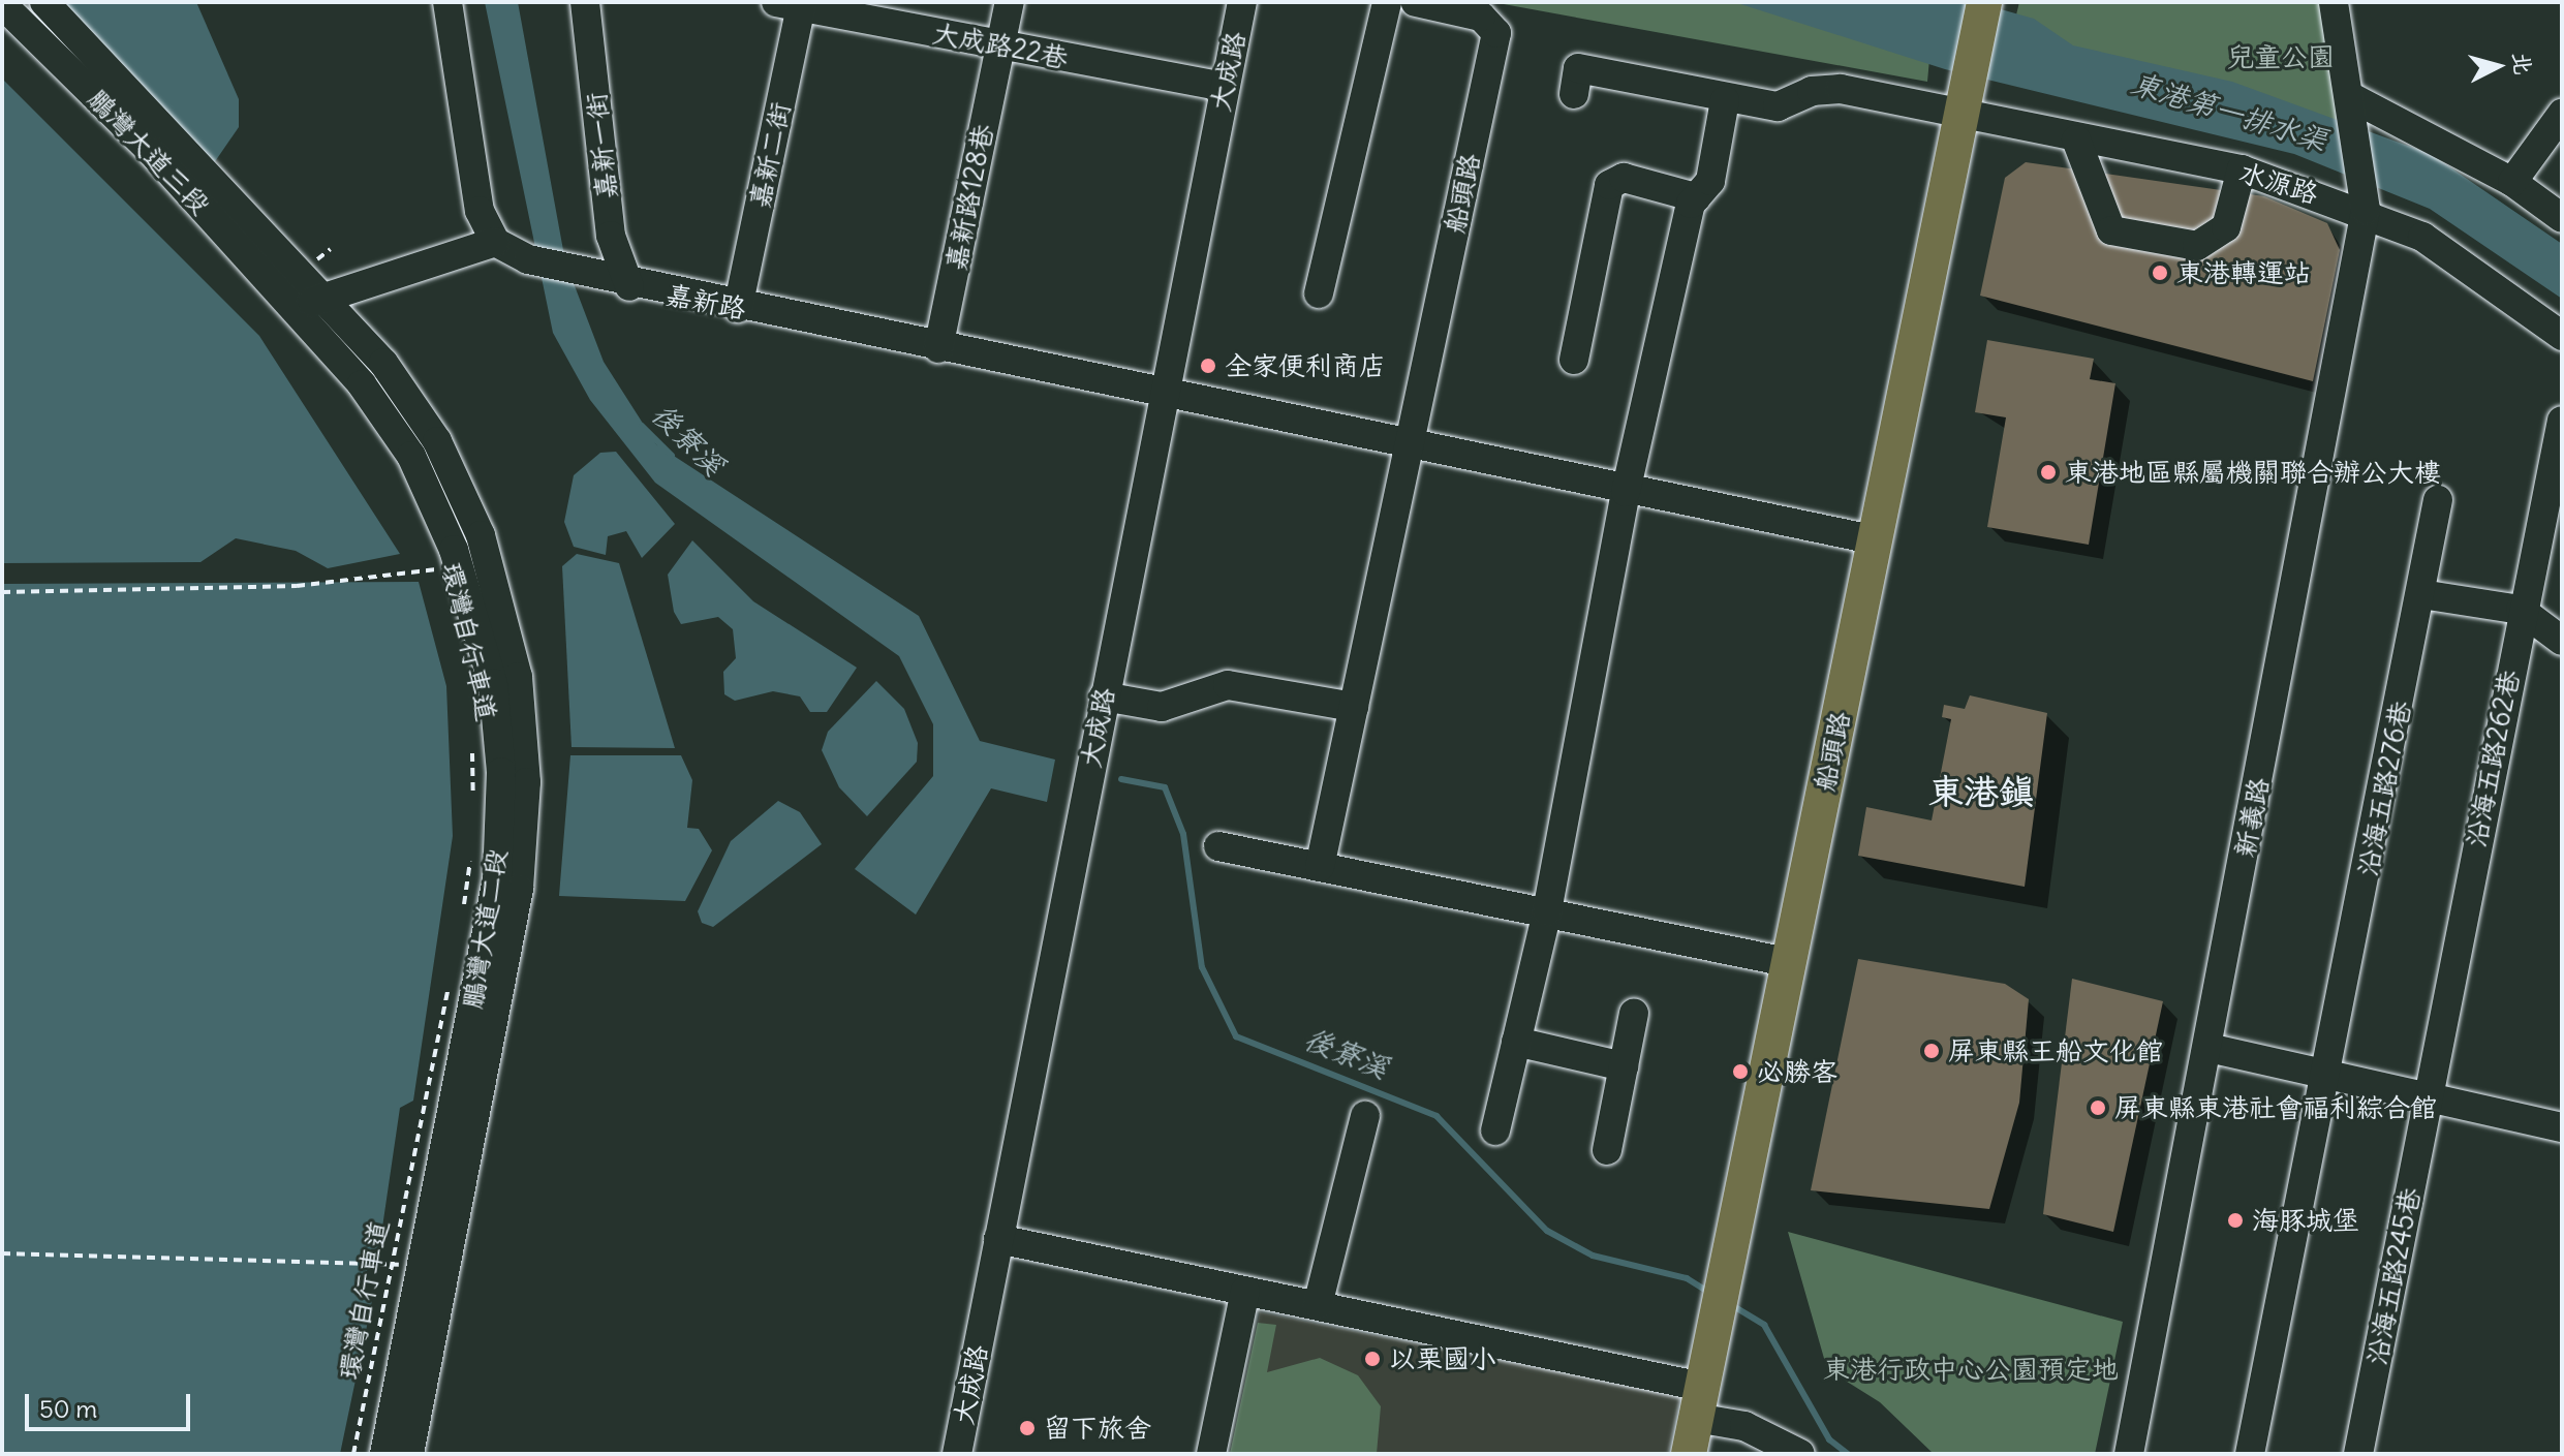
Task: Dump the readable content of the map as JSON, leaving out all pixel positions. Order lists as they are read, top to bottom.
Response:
{
  "streets": {
    "main road": ["船頭路"],
    "street": [
      "大成路22巷",
      "大成路",
      "嘉新一街",
      "鵬灣大道三段",
      "嘉新二街",
      "水源路",
      "嘉新路128巷",
      "嘉新路",
      "沿海五路262巷",
      "沿海五路276巷",
      "新義路",
      "鵬灣大道二段",
      "沿海五路245巷"
    ],
    "path": ["環灣自行車道"]
  },
  "crossings": [
    ["大成路22巷", "大成路"],
    ["大成路22巷", "嘉新二街"],
    ["大成路22巷", "嘉新路128巷"],
    ["大成路", "嘉新路"],
    ["嘉新一街", "嘉新路"],
    ["鵬灣大道三段", "鵬灣大道二段"],
    ["嘉新二街", "嘉新路"],
    ["水源路", "船頭路"],
    ["水源路", "新義路"],
    ["嘉新路128巷", "嘉新路"],
    ["環灣自行車道", "鵬灣大道二段"],
    ["沿海五路262巷", "沿海五路245巷"]
  ],
  "districts": ["東港鎮"],
  "water": ["東港第一排水渠", "後寮溪"],
  "parks": ["兒童公園", "東港行政中心公園預定地"],
  "places": [
    "東港轉運站",
    "全家便利商店",
    "東港地區縣屬機關聯合辦公大樓",
    "屏東縣王船文化館",
    "必勝客",
    "屏東縣東港社會福利綜合館",
    "海豚城堡",
    "以栗國小",
    "留下旅舍"
  ],
  "scale_bar": "50 m",
  "north": "right"
}
